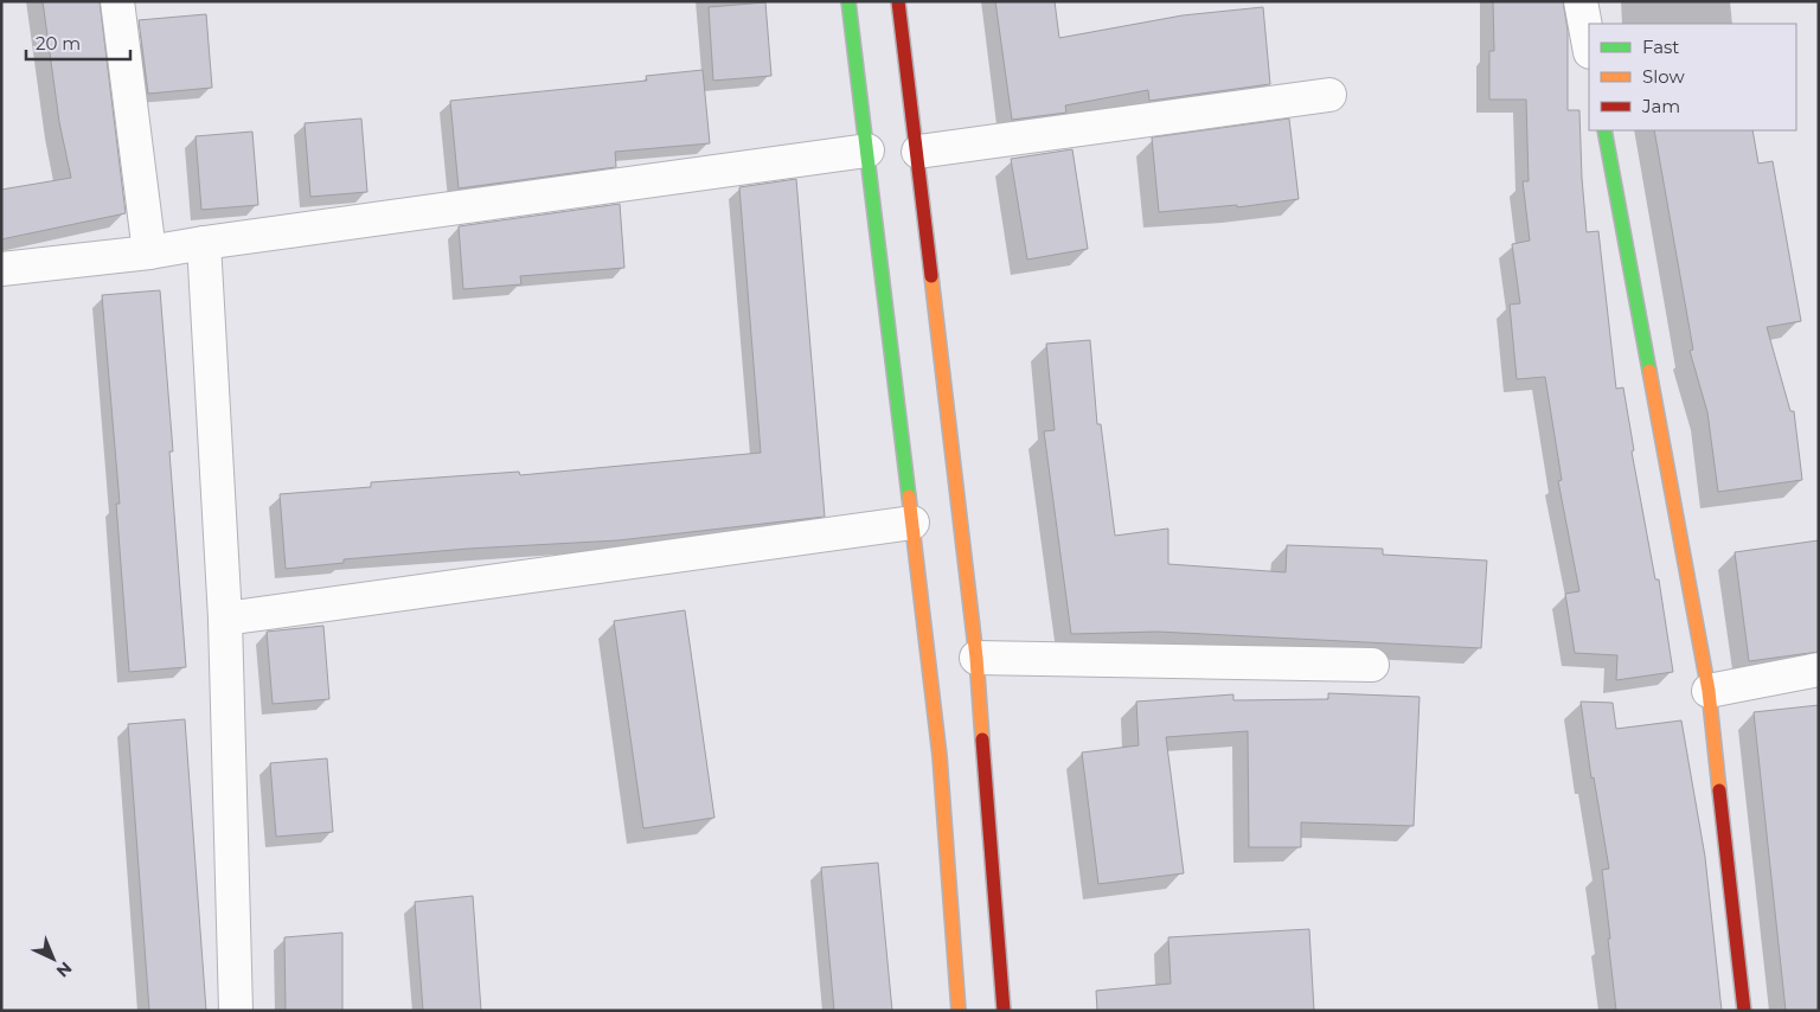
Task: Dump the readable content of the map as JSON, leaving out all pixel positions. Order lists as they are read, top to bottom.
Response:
{
  "legend": ["Fast", "Slow", "Jam"],
  "scale_bar": "20 m",
  "north": "bottom right"
}
